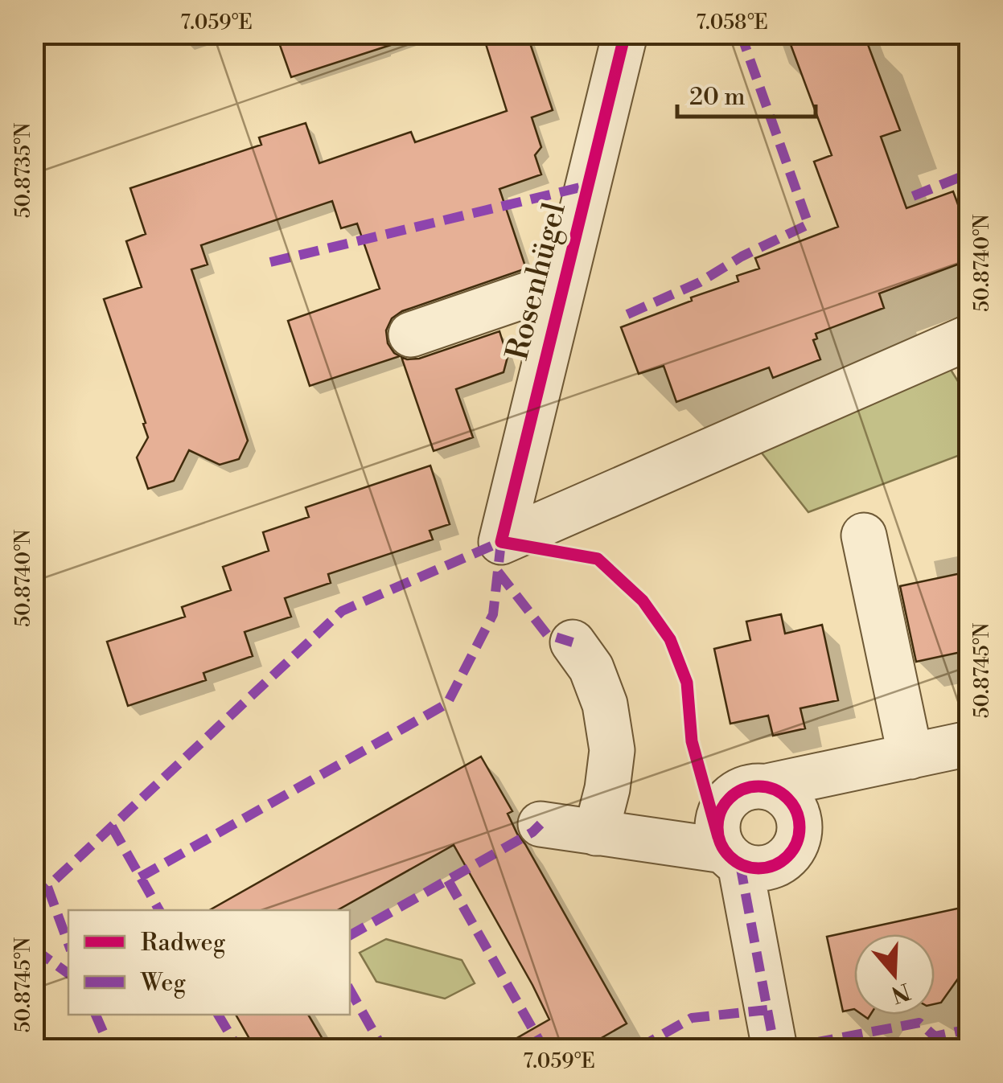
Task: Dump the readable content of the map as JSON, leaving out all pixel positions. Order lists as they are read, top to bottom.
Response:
{
  "streets": {
    "street": ["Rosenhügel"]
  },
  "legend": ["Radweg", "Weg"],
  "scale_bar": "20 m",
  "north": "bottom",
  "coordinates": [
    "7.059°E",
    "7.058°E",
    "50.8735°N",
    "50.8740°N",
    "50.8745°N"
  ]
}
